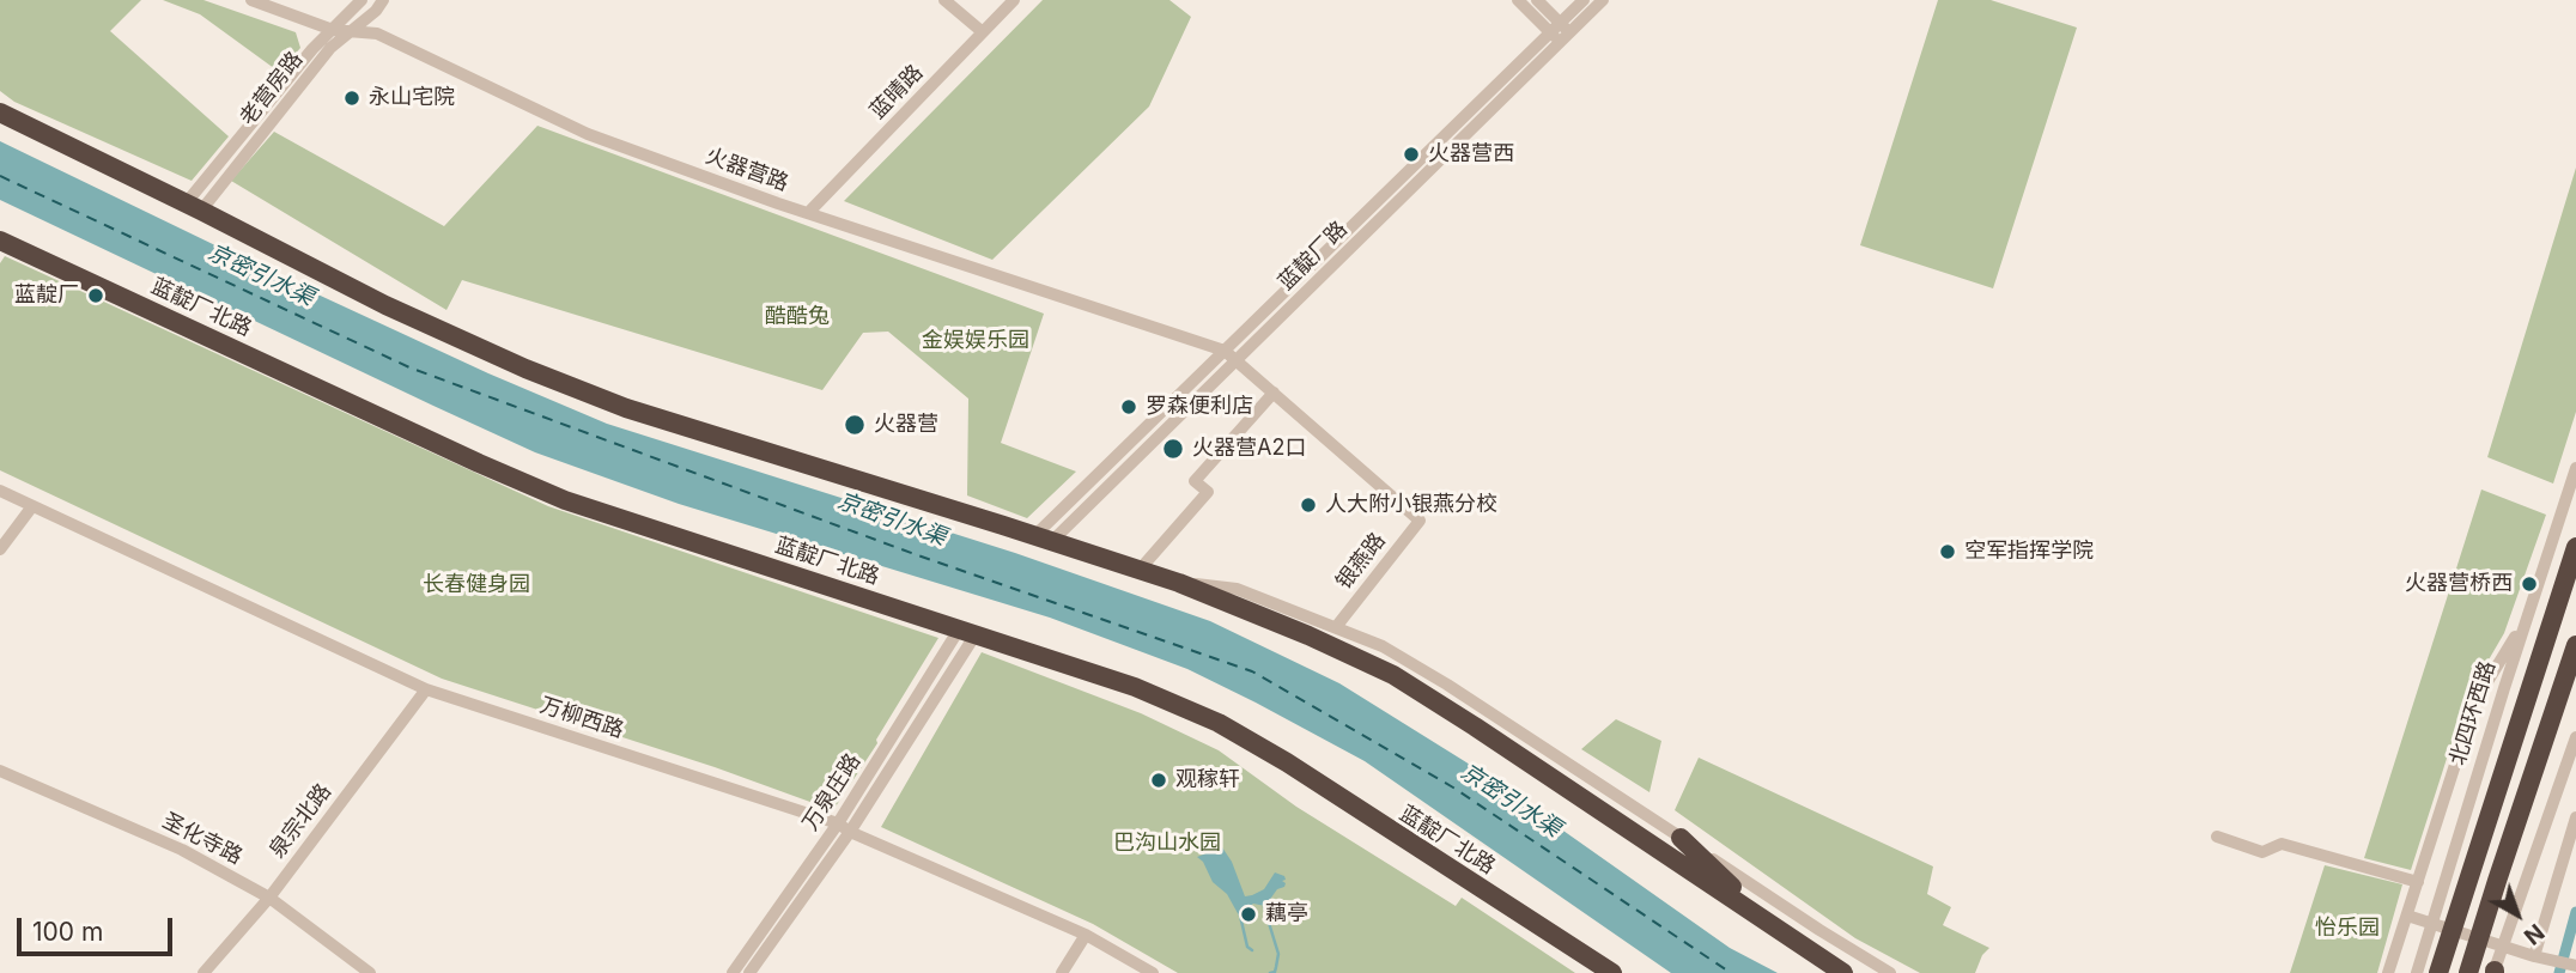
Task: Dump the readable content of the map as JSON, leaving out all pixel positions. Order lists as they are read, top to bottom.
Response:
{
  "streets": {
    "highway": ["蓝靛厂北路"],
    "street": [
      "老营房路",
      "蓝晴路",
      "火器营路",
      "蓝靛厂路",
      "银燕路",
      "北四环西路",
      "万柳西路",
      "万泉庄路",
      "泉宗北路",
      "圣化寺路"
    ]
  },
  "crossings": [
    ["老营房路", "火器营路"],
    ["蓝晴路", "火器营路"],
    ["火器营路", "蓝靛厂路"],
    ["火器营路", "银燕路"],
    ["蓝靛厂北路", "万泉庄路"],
    ["万柳西路", "万泉庄路"],
    ["万柳西路", "泉宗北路"],
    ["泉宗北路", "圣化寺路"]
  ],
  "water": ["京密引水渠"],
  "parks": [
    "酷酷兔",
    "金娱娱乐园",
    "长春健身园",
    "巴沟山水园",
    "怡乐园"
  ],
  "places": [
    "永山宅院",
    "火器营西",
    "蓝靛厂",
    "罗森便利店",
    "火器营",
    "火器营A2口",
    "人大附小银燕分校",
    "空军指挥学院",
    "火器营桥西",
    "观稼轩",
    "藕亭"
  ],
  "scale_bar": "100 m",
  "north": "bottom right"
}
